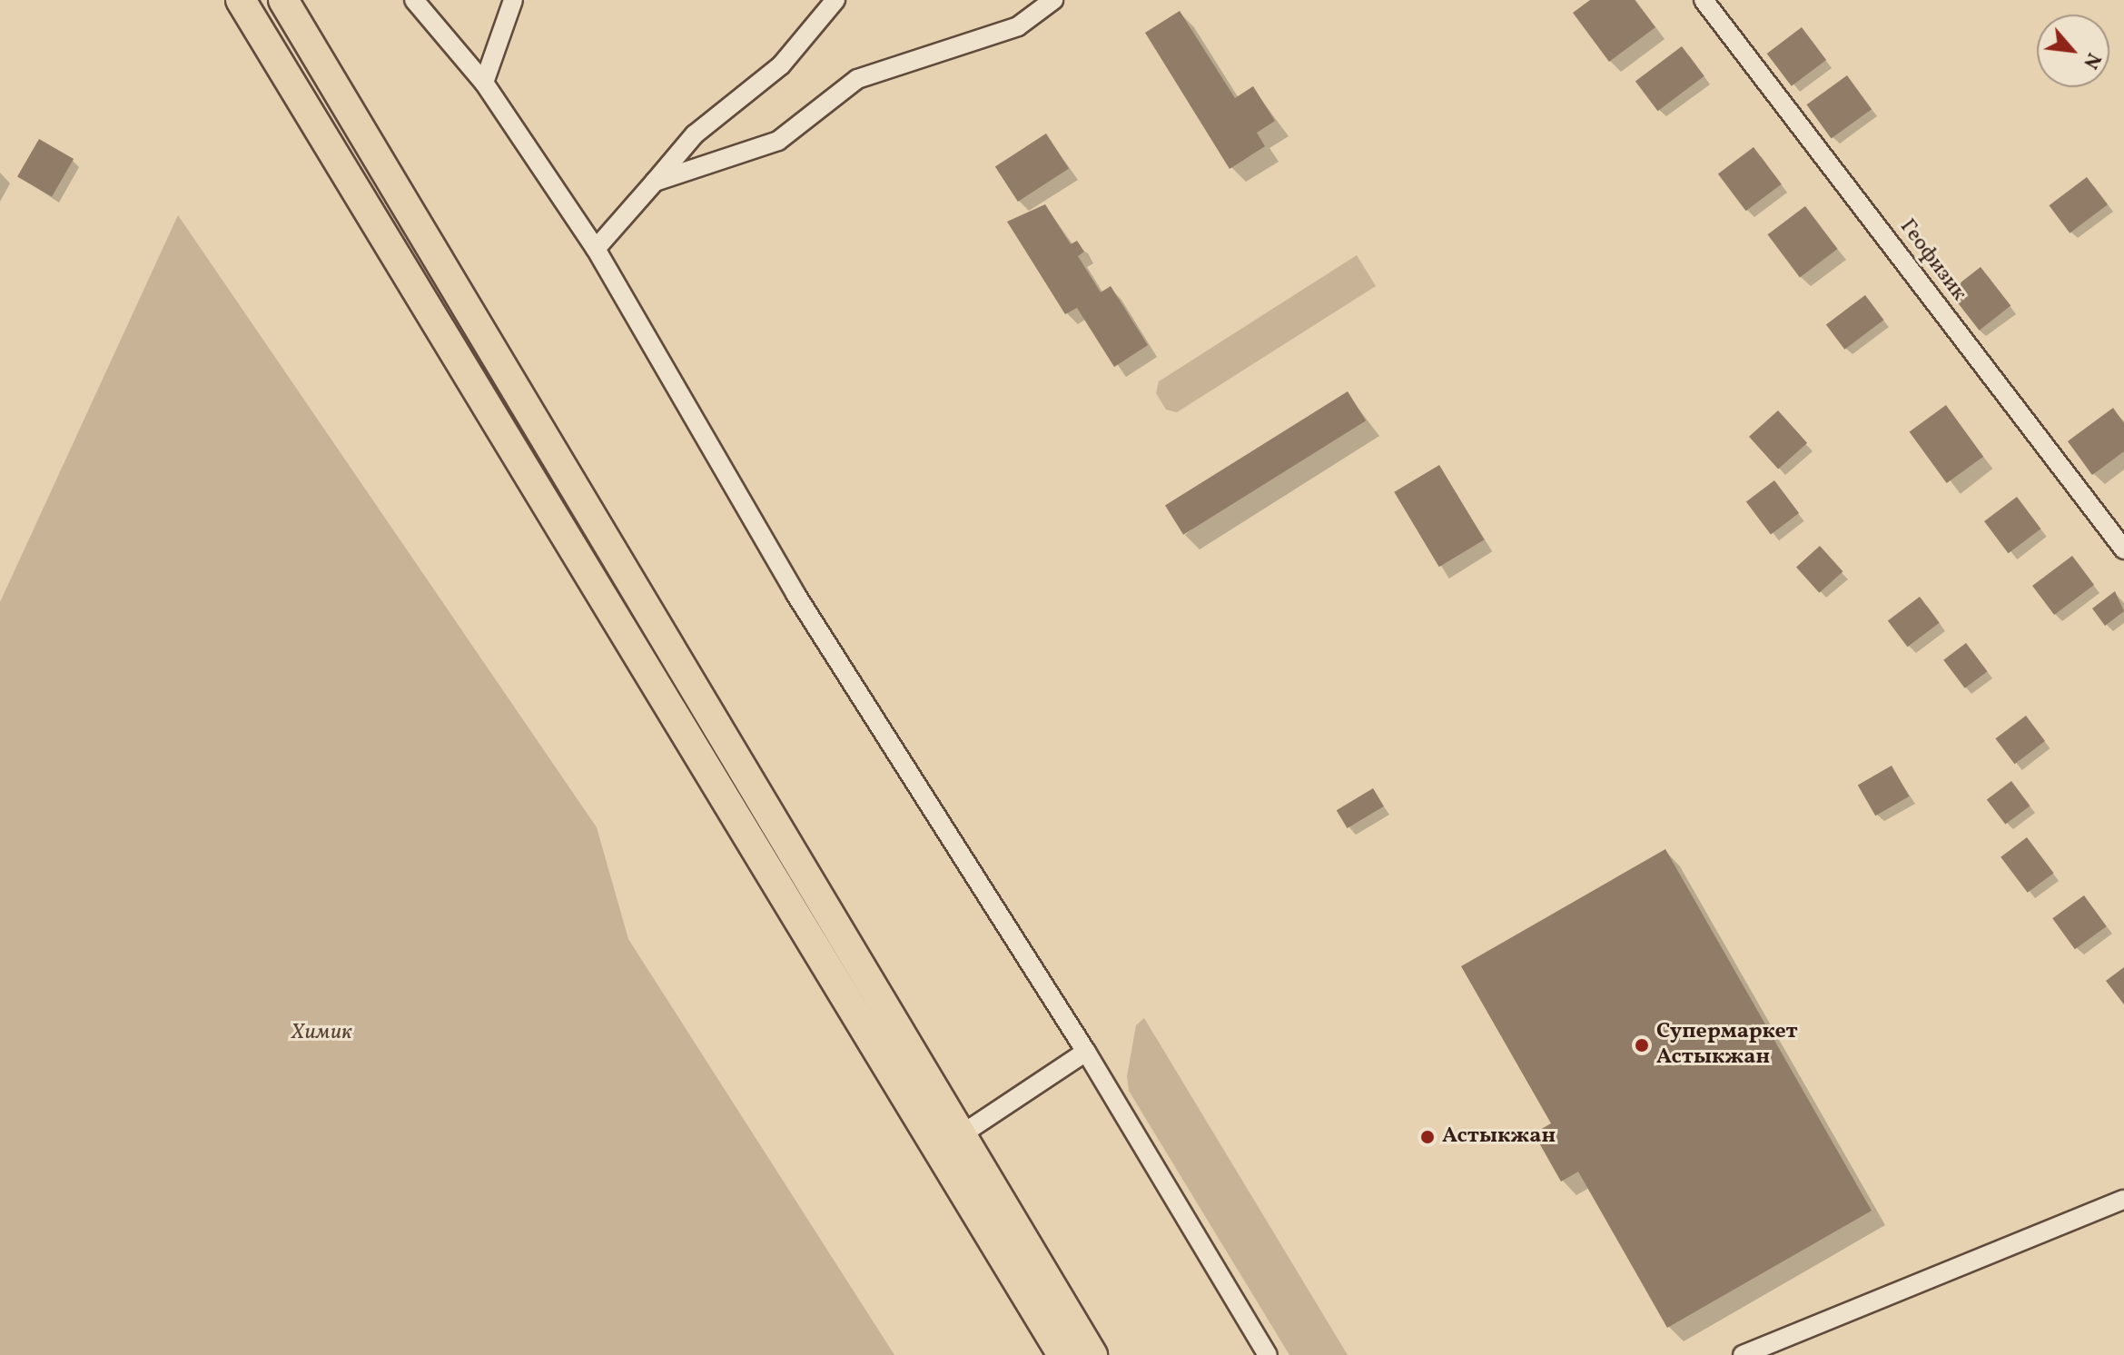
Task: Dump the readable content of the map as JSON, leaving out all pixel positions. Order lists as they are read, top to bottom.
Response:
{
  "streets": {
    "street": ["Геофизик"]
  },
  "parks": ["Химик"],
  "places": ["Супермаркет Астыкжан", "Астыкжан"],
  "north": "bottom right"
}
